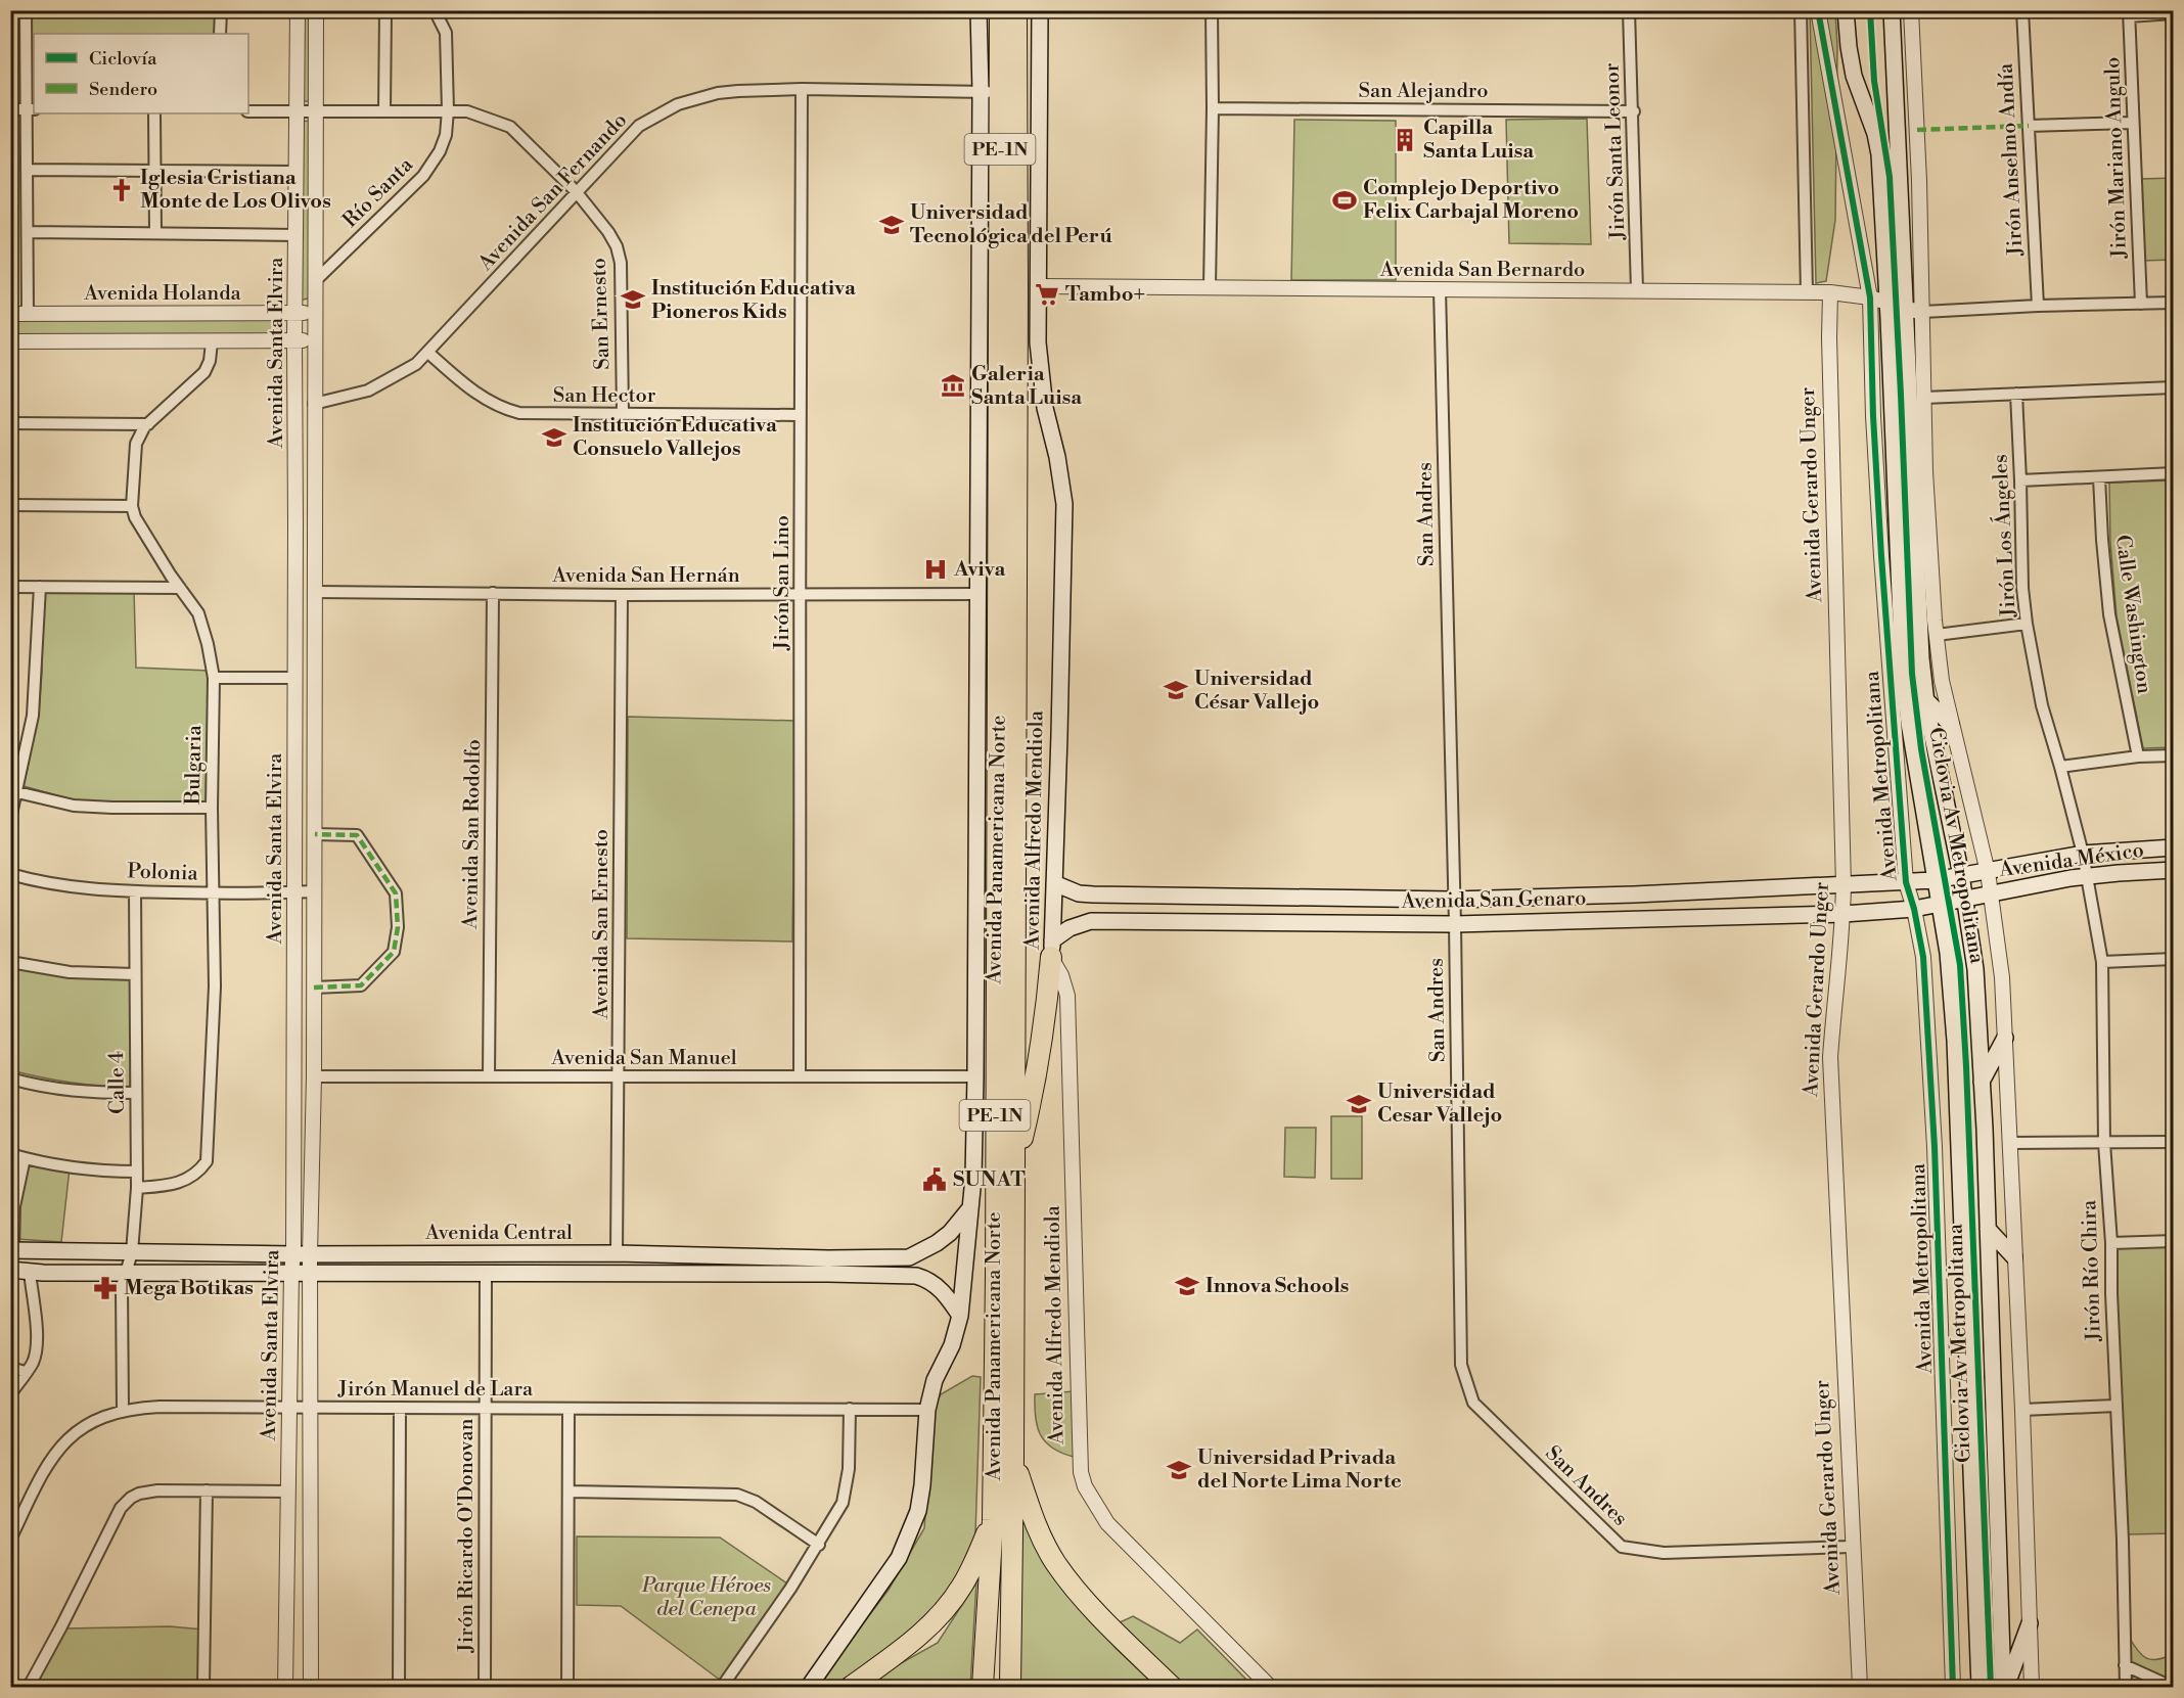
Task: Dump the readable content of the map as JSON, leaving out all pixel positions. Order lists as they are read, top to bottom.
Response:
{
  "streets": {
    "highway": ["PE-1N", "Avenida Panamericana Norte"],
    "main road": [
      "Avenida Metropolitana",
      "Avenida Alfredo Mendiola",
      "Avenida México",
      "Avenida San Genaro",
      "Avenida Central"
    ],
    "street": [
      "San Alejandro",
      "Jirón Santa Leonor",
      "Jirón Mariano Angulo",
      "Jirón Anselmo Andía",
      "Avenida San Fernando",
      "Río Santa",
      "Avenida San Bernardo",
      "Avenida Holanda",
      "San Ernesto",
      "Avenida Santa Elvira",
      "San Hector",
      "Avenida Gerardo Unger",
      "San Andres",
      "Jirón Los Ángeles",
      "Avenida San Hernán",
      "Jirón San Lino",
      "Calle Washington",
      "Bulgaria",
      "Avenida San Rodolfo",
      "Polonia",
      "Avenida San Ernesto",
      "Avenida San Manuel",
      "Calle 4",
      "Jirón Río Chira",
      "Jirón Manuel de Lara",
      "Jirón Ricardo O'Donovan"
    ],
    "cycle path": ["Ciclovia Av Metropolitana"]
  },
  "crossings": [
    ["San Alejandro", "Jirón Santa Leonor"],
    ["Jirón Santa Leonor", "Avenida San Bernardo"],
    ["Avenida San Fernando", "San Ernesto"],
    ["Avenida San Fernando", "Avenida Santa Elvira"],
    ["Avenida San Fernando", "San Hector"],
    ["Avenida San Fernando", "Jirón San Lino"],
    ["Avenida San Fernando", "Avenida Panamericana Norte"],
    ["Río Santa", "San Ernesto"],
    ["Río Santa", "Avenida Santa Elvira"],
    ["Avenida San Bernardo", "Avenida Gerardo Unger"],
    ["Avenida San Bernardo", "San Andres"],
    ["Avenida San Bernardo", "Avenida Metropolitana"],
    ["Avenida San Bernardo", "Avenida Alfredo Mendiola"],
    ["Avenida Holanda", "Avenida Santa Elvira"],
    ["San Ernesto", "Avenida Santa Elvira"],
    ["San Ernesto", "San Hector"],
    ["Avenida Santa Elvira", "Avenida San Hernán"],
    ["Avenida Santa Elvira", "Polonia"],
    ["Avenida Santa Elvira", "Avenida San Manuel"],
    ["Avenida Santa Elvira", "Avenida Central"],
    ["Avenida Santa Elvira", "Jirón Manuel de Lara"],
    ["San Hector", "Jirón San Lino"],
    ["Avenida Gerardo Unger", "San Andres"],
    ["Avenida Gerardo Unger", "Avenida San Genaro"],
    ["San Andres", "Avenida San Genaro"],
    ["Jirón Los Ángeles", "Avenida México"],
    ["Jirón Los Ángeles", "Jirón Río Chira"],
    ["Avenida San Hernán", "Jirón San Lino"],
    ["Avenida San Hernán", "Avenida San Rodolfo"],
    ["Avenida San Hernán", "Avenida San Ernesto"],
    ["Jirón San Lino", "Avenida San Manuel"],
    ["Bulgaria", "Polonia"],
    ["Bulgaria", "Calle 4"],
    ["Avenida Metropolitana", "Avenida México"],
    ["Avenida Metropolitana", "Avenida San Genaro"],
    ["Avenida Alfredo Mendiola", "Avenida San Genaro"],
    ["Avenida San Rodolfo", "Avenida San Manuel"],
    ["Avenida México", "Avenida San Genaro"],
    ["Avenida México", "Jirón Río Chira"],
    ["Polonia", "Calle 4"],
    ["Avenida San Ernesto", "Avenida San Manuel"],
    ["Avenida San Ernesto", "Avenida Central"],
    ["Calle 4", "Avenida Central"],
    ["Calle 4", "Jirón Manuel de Lara"],
    ["Avenida Central", "Jirón Ricardo O'Donovan"],
    ["Jirón Manuel de Lara", "Jirón Ricardo O'Donovan"]
  ],
  "parks": ["Parque Héroes del Cenepa"],
  "places": {
    "building": ["Capilla Santa Luisa"],
    "church": ["Iglesia Cristiana Monte de Los Olivos"],
    "sports": ["Complejo Deportivo Felix Carbajal Moreno"],
    "school or university": [
      "Universidad Tecnológica del Perú",
      "Institución Educativa Pioneros Kids",
      "Institución Educativa Consuelo Vallejos",
      "Universidad César Vallejo",
      "Universidad Cesar Vallejo",
      "Innova Schools",
      "Universidad Privada del Norte Lima Norte"
    ],
    "supermarket": ["Tambo+"],
    "museum": ["Galeria Santa Luisa"],
    "hospital": ["Aviva"],
    "public building": ["SUNAT"],
    "pharmacy": ["Mega Botikas"]
  },
  "legend": ["Ciclovía", "Sendero"]
}
